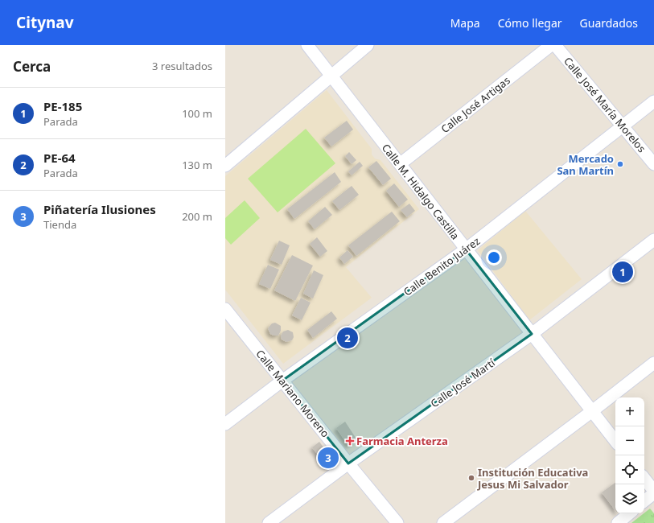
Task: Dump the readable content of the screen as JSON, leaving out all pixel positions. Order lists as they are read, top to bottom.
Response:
{
  "streets": {
    "street": [
      "Calle José Artigas",
      "Calle José María Morelos",
      "Calle M. Hidalgo Castilla",
      "Calle Benito Juárez",
      "Calle José Martí",
      "Calle Mariano Moreno"
    ]
  },
  "crossings": [
    ["Calle José Artigas", "Calle M. Hidalgo Castilla"],
    ["Calle José María Morelos", "Calle Benito Juárez"],
    ["Calle M. Hidalgo Castilla", "Calle Benito Juárez"],
    ["Calle M. Hidalgo Castilla", "Calle José Martí"],
    ["Calle Benito Juárez", "Calle Mariano Moreno"],
    ["Calle José Martí", "Calle Mariano Moreno"]
  ],
  "places": {
    "other": ["Mercado San Martín", "Institución Educativa Jesus Mi Salvador"],
    "health": ["Farmacia Anterza"]
  },
  "page": {
    "header": "Citynav",
    "nav": ["Mapa", "Cómo llegar", "Guardados"],
    "heading": ["Cerca", "3 resultados"],
    "list": [
      {
        "mark": "1",
        "name": "PE-185",
        "note": "Parada",
        "value": "100 m"
      },
      {
        "mark": "2",
        "name": "PE-64",
        "note": "Parada",
        "value": "130 m"
      },
      {
        "mark": "3",
        "name": "Piñatería Ilusiones",
        "note": "Tienda",
        "value": "200 m"
      }
    ],
    "pins": ["1", "2", "3"],
    "map_buttons": ["+", "−"]
  }
}
